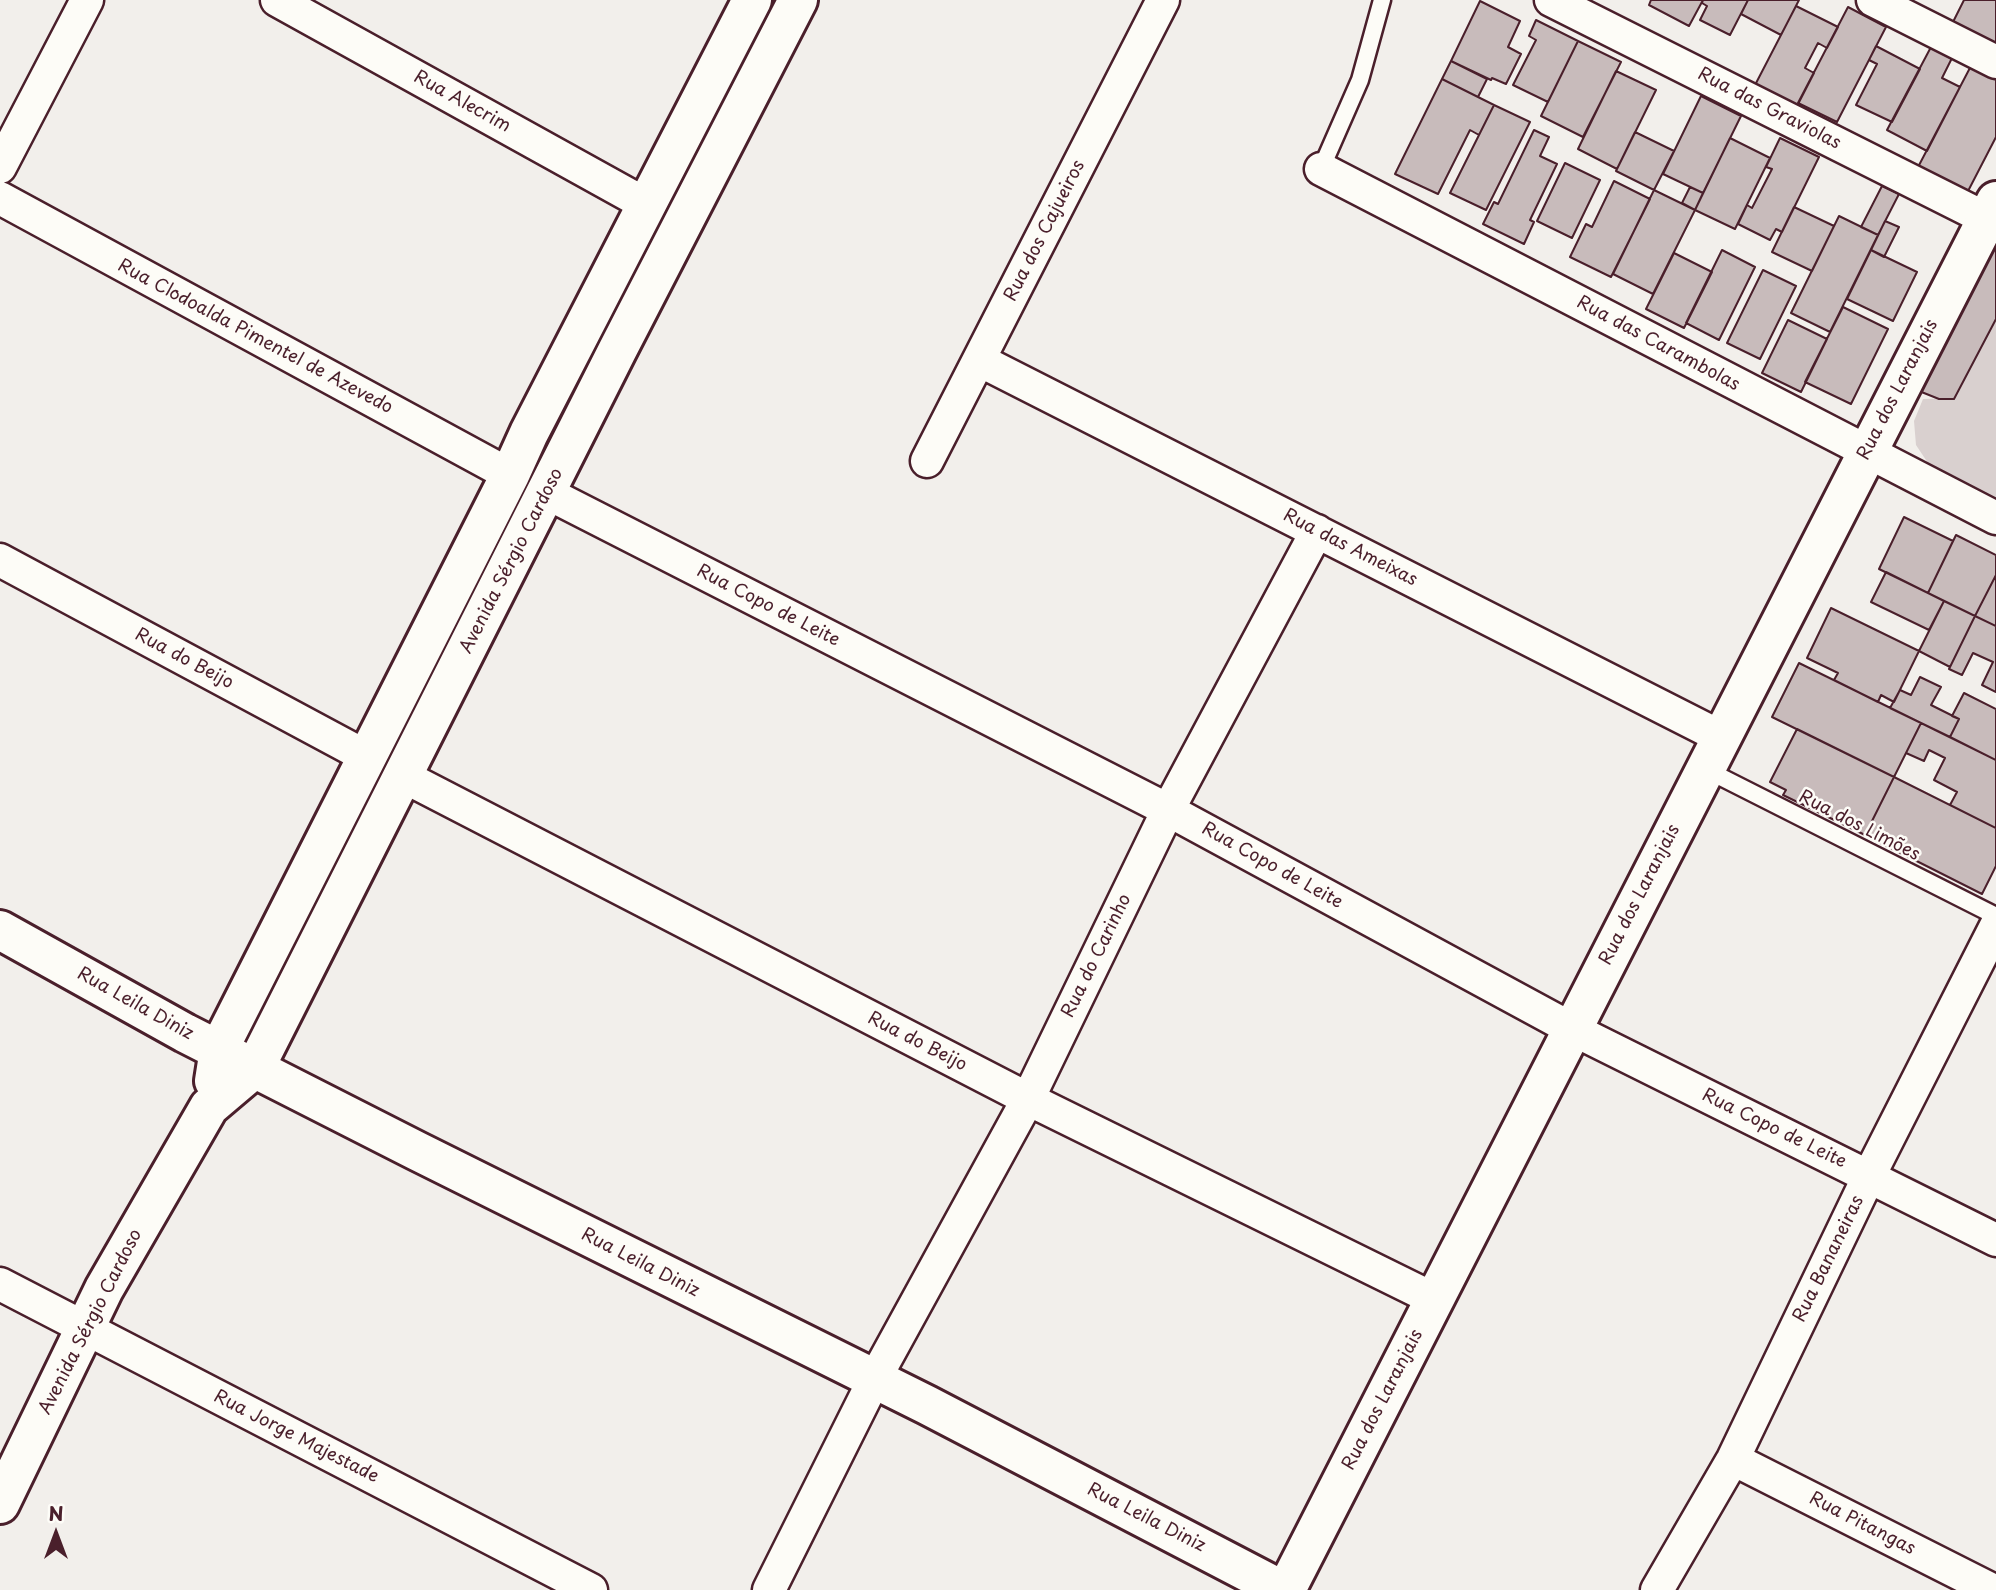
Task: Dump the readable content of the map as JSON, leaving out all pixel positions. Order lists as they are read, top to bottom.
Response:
{
  "streets": {
    "street": [
      "Rua Alecrim",
      "Rua das Graviolas",
      "Rua dos Cajueiros",
      "Rua Clodoalda Pimentel de Azevedo",
      "Rua das Carambolas",
      "Rua dos Laranjais",
      "Rua das Ameixas",
      "Avenida Sérgio Cardoso",
      "Rua Copo de Leite",
      "Rua do Beijo",
      "Rua do Carinho",
      "Rua Leila Diniz",
      "Rua Bananeiras",
      "Rua Jorge Majestade",
      "Rua Pitangas"
    ],
    "lane": ["Rua dos Limões"]
  },
  "crossings": [
    ["Rua Alecrim", "Avenida Sérgio Cardoso"],
    ["Rua das Graviolas", "Rua dos Laranjais"],
    ["Rua dos Cajueiros", "Rua das Ameixas"],
    ["Rua Clodoalda Pimentel de Azevedo", "Avenida Sérgio Cardoso"],
    ["Rua das Carambolas", "Rua dos Laranjais"],
    ["Rua dos Laranjais", "Rua das Ameixas"],
    ["Rua dos Laranjais", "Rua Copo de Leite"],
    ["Rua dos Laranjais", "Rua do Beijo"],
    ["Rua dos Laranjais", "Rua dos Limões"],
    ["Rua dos Laranjais", "Rua Leila Diniz"],
    ["Rua das Ameixas", "Rua dos Limões"],
    ["Rua das Ameixas", "Rua do Carinho"],
    ["Avenida Sérgio Cardoso", "Rua Copo de Leite"],
    ["Avenida Sérgio Cardoso", "Rua do Beijo"],
    ["Avenida Sérgio Cardoso", "Rua Leila Diniz"],
    ["Avenida Sérgio Cardoso", "Rua Jorge Majestade"],
    ["Rua Copo de Leite", "Rua do Carinho"],
    ["Rua Copo de Leite", "Rua Bananeiras"],
    ["Rua do Beijo", "Rua do Carinho"],
    ["Rua do Carinho", "Rua Leila Diniz"],
    ["Rua Bananeiras", "Rua Pitangas"]
  ],
  "north": "top"
}
